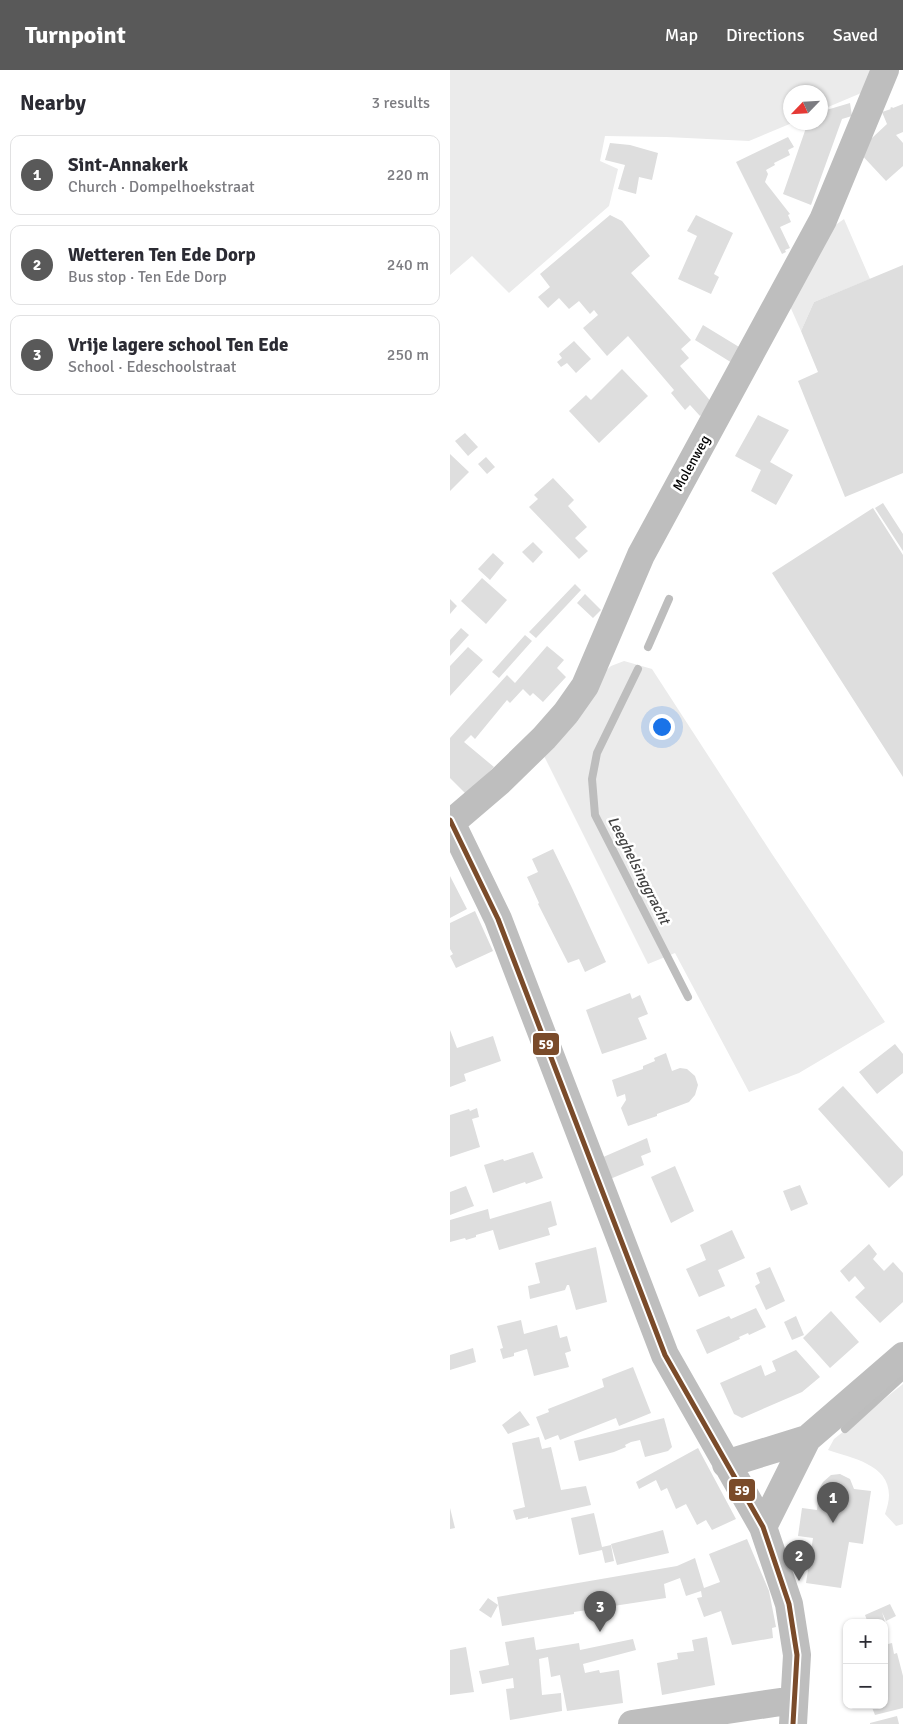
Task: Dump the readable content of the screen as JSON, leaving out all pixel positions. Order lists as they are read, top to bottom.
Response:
{
  "streets": {
    "street": ["Molenweg"]
  },
  "water": ["Leeghelsinggracht"],
  "lines": ["transit line 59"],
  "north": "bottom left",
  "page": {
    "header": "Turnpoint",
    "nav": ["Map", "Directions", "Saved"],
    "heading": ["Nearby", "3 results"],
    "list": [
      {
        "mark": "1",
        "name": "Sint-Annakerk",
        "note": "Church · Dompelhoekstraat",
        "value": "220 m"
      },
      {
        "mark": "2",
        "name": "Wetteren Ten Ede Dorp",
        "note": "Bus stop · Ten Ede Dorp",
        "value": "240 m"
      },
      {
        "mark": "3",
        "name": "Vrije lagere school Ten Ede",
        "note": "School · Edeschoolstraat",
        "value": "250 m"
      }
    ],
    "pins": ["1", "2", "3"],
    "map_buttons": ["+", "−"]
  }
}
